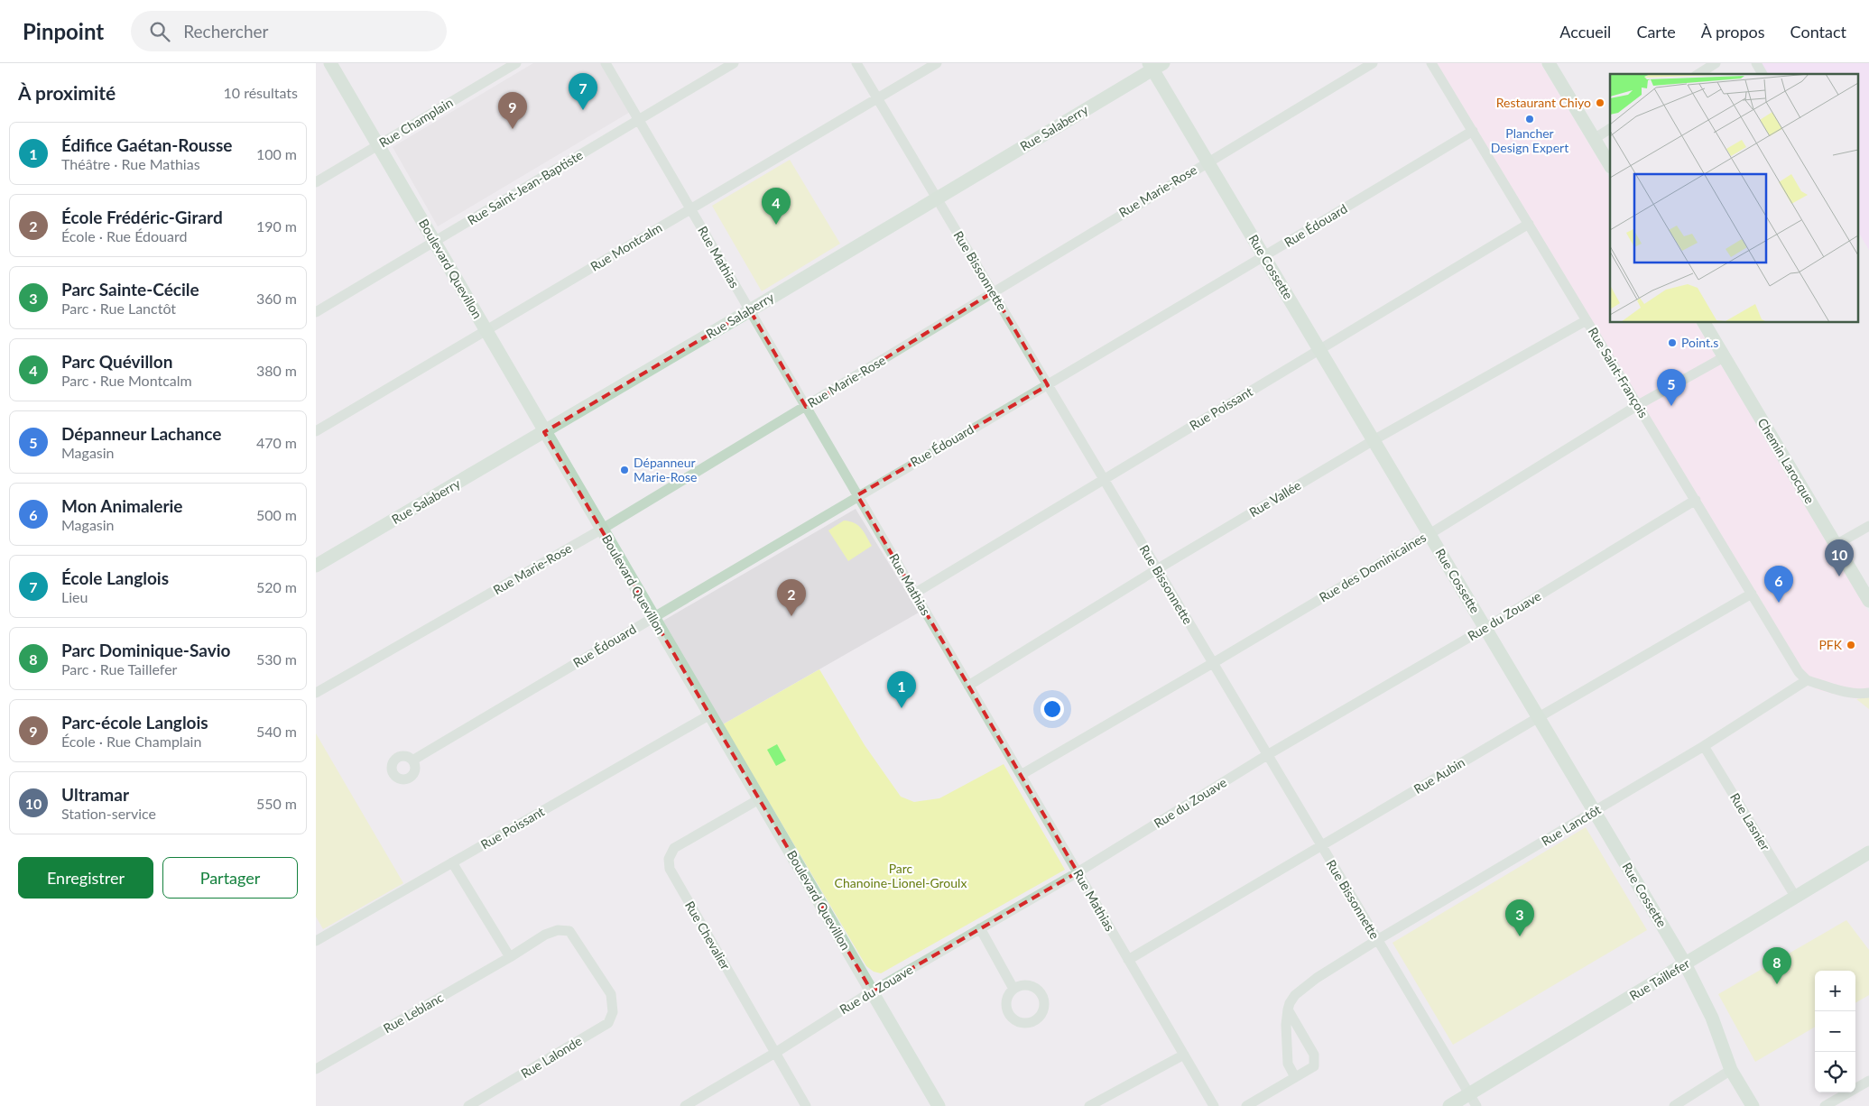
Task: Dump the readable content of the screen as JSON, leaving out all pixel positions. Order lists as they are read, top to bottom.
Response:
{
  "streets": {
    "street": [
      "Rue Champlain",
      "Rue Salaberry",
      "Rue Saint-Jean-Baptiste",
      "Rue Marie-Rose",
      "Rue Édouard",
      "Rue Montcalm",
      "Rue Mathias",
      "Rue Cossette",
      "Boulevard Quevillon",
      "Rue Bissonnette",
      "Rue Saint-François",
      "Rue Poissant",
      "Chemin Larocque",
      "Rue Vallée",
      "Rue des Dominicaines",
      "Rue du Zouave",
      "Rue Aubin",
      "Rue Lasnier",
      "Rue Lanctôt",
      "Rue Chevalier",
      "Rue Taillefer",
      "Rue Leblanc",
      "Rue Lalonde"
    ]
  },
  "crossings": [
    ["Rue Champlain", "Boulevard Quevillon"],
    ["Rue Salaberry", "Rue Mathias"],
    ["Rue Salaberry", "Rue Cossette"],
    ["Rue Salaberry", "Boulevard Quevillon"],
    ["Rue Salaberry", "Rue Bissonnette"],
    ["Rue Saint-Jean-Baptiste", "Rue Mathias"],
    ["Rue Saint-Jean-Baptiste", "Boulevard Quevillon"],
    ["Rue Marie-Rose", "Rue Mathias"],
    ["Rue Marie-Rose", "Rue Cossette"],
    ["Rue Marie-Rose", "Boulevard Quevillon"],
    ["Rue Marie-Rose", "Rue Bissonnette"],
    ["Rue Édouard", "Rue Mathias"],
    ["Rue Édouard", "Rue Cossette"],
    ["Rue Édouard", "Boulevard Quevillon"],
    ["Rue Édouard", "Rue Bissonnette"],
    ["Rue Édouard", "Rue Saint-François"],
    ["Rue Montcalm", "Rue Mathias"],
    ["Rue Montcalm", "Boulevard Quevillon"],
    ["Rue Montcalm", "Rue Bissonnette"],
    ["Rue Mathias", "Rue Poissant"],
    ["Rue Mathias", "Rue Vallée"],
    ["Rue Mathias", "Rue des Dominicaines"],
    ["Rue Mathias", "Rue du Zouave"],
    ["Rue Mathias", "Rue Aubin"],
    ["Rue Cossette", "Rue Poissant"],
    ["Rue Cossette", "Rue Vallée"],
    ["Rue Cossette", "Rue des Dominicaines"],
    ["Rue Cossette", "Rue du Zouave"],
    ["Rue Cossette", "Rue Aubin"],
    ["Rue Cossette", "Rue Lanctôt"],
    ["Rue Cossette", "Rue Taillefer"],
    ["Boulevard Quevillon", "Rue Poissant"],
    ["Boulevard Quevillon", "Rue du Zouave"],
    ["Boulevard Quevillon", "Rue Chevalier"],
    ["Rue Bissonnette", "Rue Poissant"],
    ["Rue Bissonnette", "Rue Vallée"],
    ["Rue Bissonnette", "Rue des Dominicaines"],
    ["Rue Bissonnette", "Rue du Zouave"],
    ["Rue Bissonnette", "Rue Aubin"],
    ["Rue Bissonnette", "Rue Lanctôt"],
    ["Rue Bissonnette", "Rue Taillefer"],
    ["Rue Saint-François", "Rue Poissant"],
    ["Rue Saint-François", "Rue Vallée"],
    ["Rue Saint-François", "Rue des Dominicaines"],
    ["Rue Saint-François", "Rue du Zouave"],
    ["Rue Saint-François", "Rue Aubin"],
    ["Rue Saint-François", "Rue Lanctôt"],
    ["Chemin Larocque", "Rue des Dominicaines"],
    ["Rue du Zouave", "Rue Chevalier"],
    ["Rue Lasnier", "Rue Lanctôt"],
    ["Rue Lasnier", "Rue Taillefer"],
    ["Rue Leblanc", "Rue Lalonde"]
  ],
  "parks": ["Parc Chanoine-Lionel-Groulx"],
  "places": [
    "Restaurant Chiyo",
    "Plancher Design Expert",
    "Point.s",
    "Dépanneur Marie-Rose",
    "PFK"
  ],
  "page": {
    "header": "Pinpoint",
    "search": "Rechercher",
    "nav": [
      "Accueil",
      "Carte",
      "À propos",
      "Contact"
    ],
    "heading": ["À proximité", "10 résultats"],
    "pins": [
      "7",
      "9",
      "4",
      "5",
      "10",
      "6",
      "2",
      "1",
      "3",
      "8"
    ],
    "list": [
      {
        "mark": "1",
        "name": "Édifice Gaétan-Rousse",
        "note": "Théâtre · Rue Mathias",
        "value": "100 m"
      },
      {
        "mark": "2",
        "name": "École Frédéric-Girard",
        "note": "École · Rue Édouard",
        "value": "190 m"
      },
      {
        "mark": "3",
        "name": "Parc Sainte-Cécile",
        "note": "Parc · Rue Lanctôt",
        "value": "360 m"
      },
      {
        "mark": "4",
        "name": "Parc Quévillon",
        "note": "Parc · Rue Montcalm",
        "value": "380 m"
      },
      {
        "mark": "5",
        "name": "Dépanneur Lachance",
        "note": "Magasin",
        "value": "470 m"
      },
      {
        "mark": "6",
        "name": "Mon Animalerie",
        "note": "Magasin",
        "value": "500 m"
      },
      {
        "mark": "7",
        "name": "École Langlois",
        "note": "Lieu",
        "value": "520 m"
      },
      {
        "mark": "8",
        "name": "Parc Dominique-Savio",
        "note": "Parc · Rue Taillefer",
        "value": "530 m"
      },
      {
        "mark": "9",
        "name": "Parc-école Langlois",
        "note": "École · Rue Champlain",
        "value": "540 m"
      },
      {
        "mark": "10",
        "name": "Ultramar",
        "note": "Station-service",
        "value": "550 m"
      }
    ],
    "buttons": ["Enregistrer", "Partager"],
    "map_buttons": ["+", "−"]
  }
}
